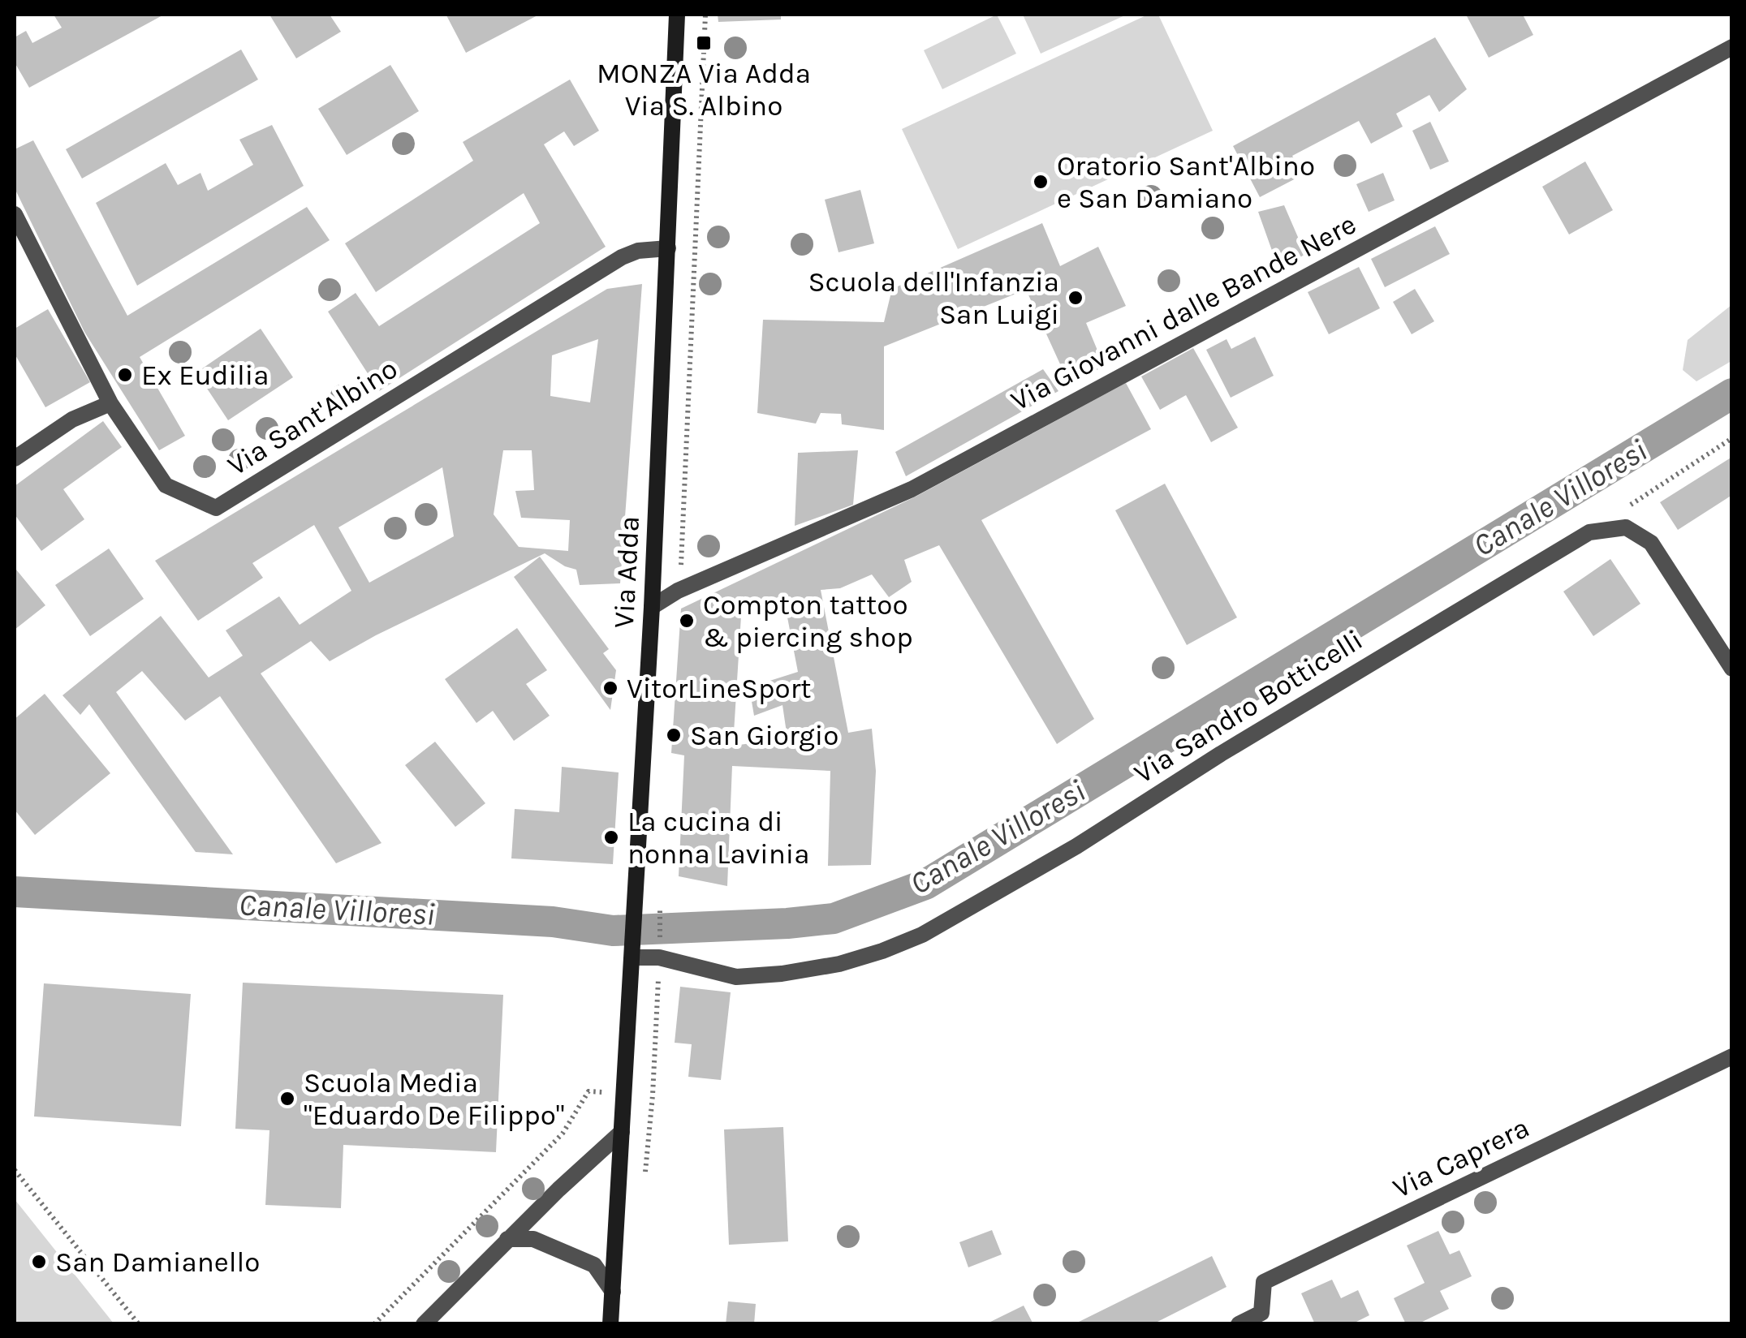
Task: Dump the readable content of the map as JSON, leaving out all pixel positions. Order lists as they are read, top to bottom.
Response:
{
  "streets": {
    "main road": ["Via Adda"],
    "street": [
      "Via Giovanni dalle Bande Nere",
      "Via Sant'Albino",
      "Via Sandro Botticelli",
      "Via Caprera"
    ]
  },
  "crossings": [
    ["Via Giovanni dalle Bande Nere", "Via Adda"],
    ["Via Sant'Albino", "Via Adda"],
    ["Via Adda", "Via Sandro Botticelli"]
  ],
  "water": ["Canale Villoresi"],
  "places": {
    "transit": ["MONZA Via Adda Via S. Albino"],
    "other": [
      "Oratorio Sant'Albino e San Damiano",
      "Scuola dell'Infanzia San Luigi",
      "Ex Eudilia",
      "Compton tattoo & piercing shop",
      "VitorLineSport",
      "San Giorgio",
      "La cucina di nonna Lavinia",
      "Scuola Media \"Eduardo De Filippo\"",
      "San Damianello"
    ]
  }
}
